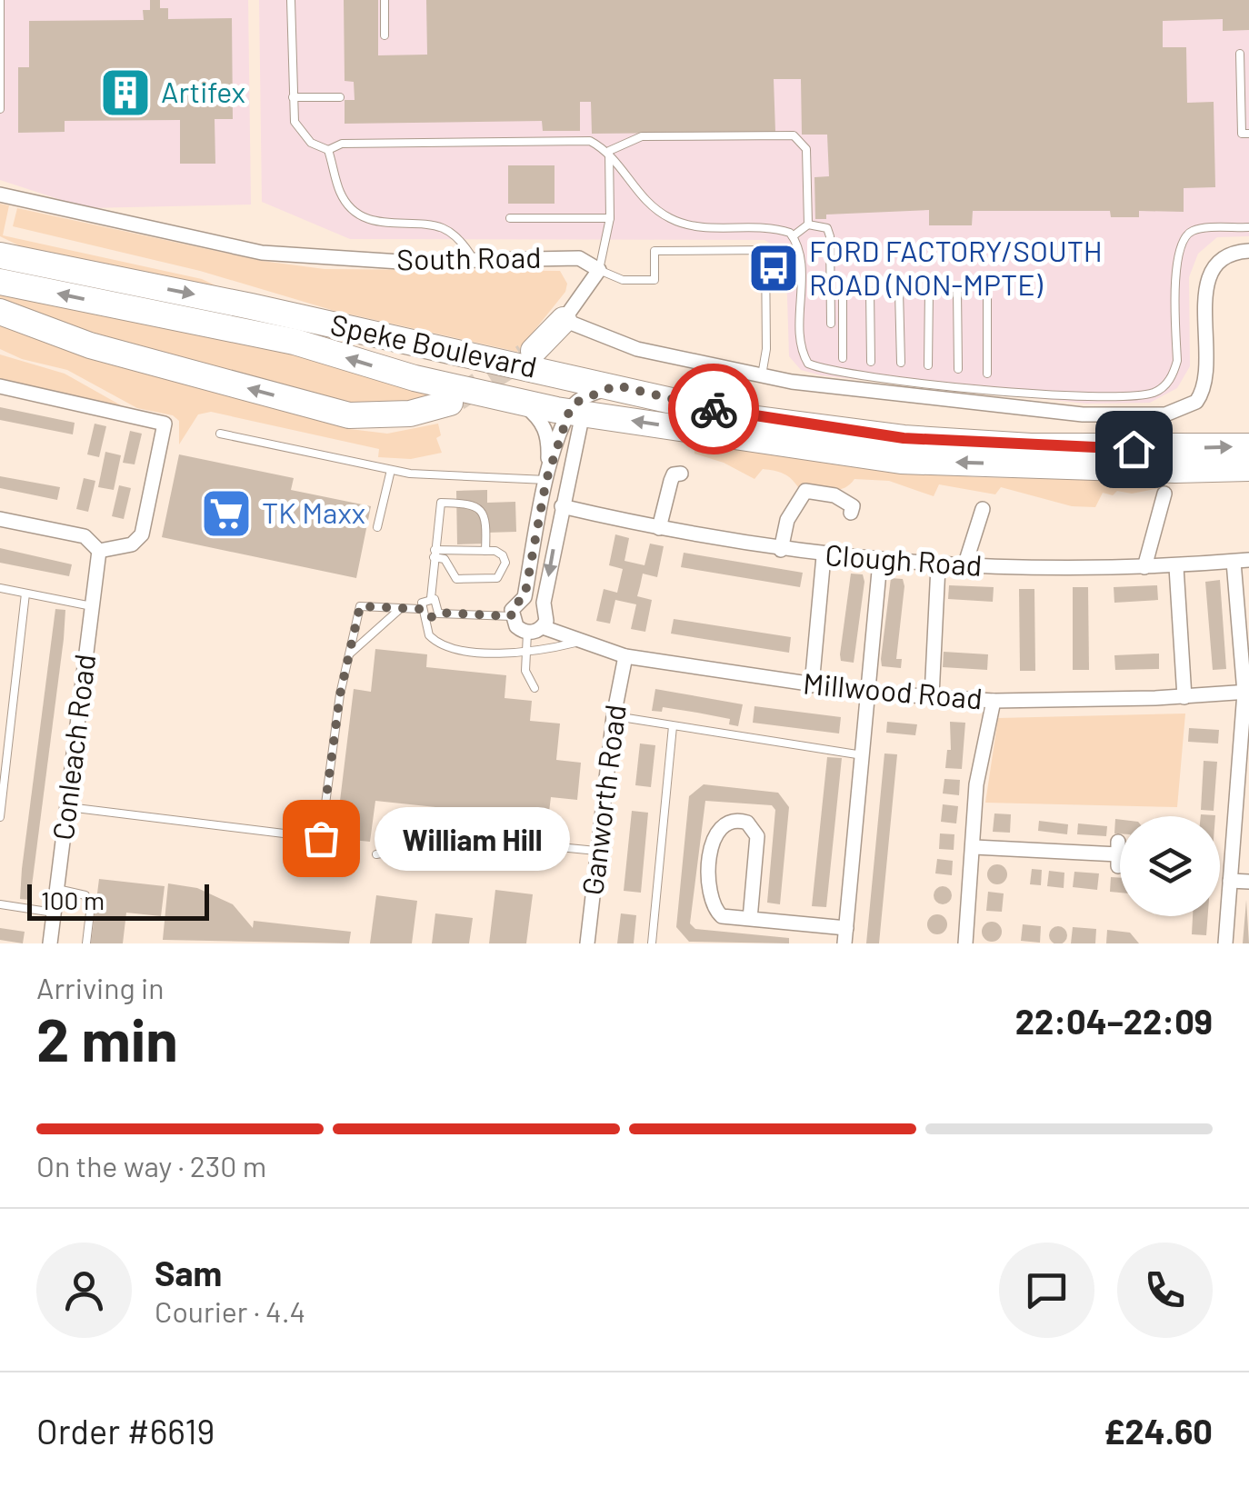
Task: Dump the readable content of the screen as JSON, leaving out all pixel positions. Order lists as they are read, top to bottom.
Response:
{
  "streets": {
    "highway": ["Speke Boulevard"],
    "street": [
      "South Road",
      "Clough Road",
      "Millwood Road",
      "Conleach Road",
      "Ganworth Road"
    ]
  },
  "crossings": [
    ["Millwood Road", "Ganworth Road"]
  ],
  "places": {
    "building": ["Artifex"],
    "bus stop": ["FORD FACTORY/SOUTH ROAD (NON-MPTE)"],
    "supermarket": ["TK Maxx"],
    "other": ["William Hill"]
  },
  "scale_bar": "100 m",
  "page": {
    "bubble": "William Hill",
    "scale": "100 m",
    "heading": ["2 min", "Arriving in", "22:04–22:09"],
    "panel": [
      "Sam",
      "Courier · 4.4",
      "Order #6619",
      "£24.60"
    ],
    "bar": "On the way · 230 m"
  }
}
